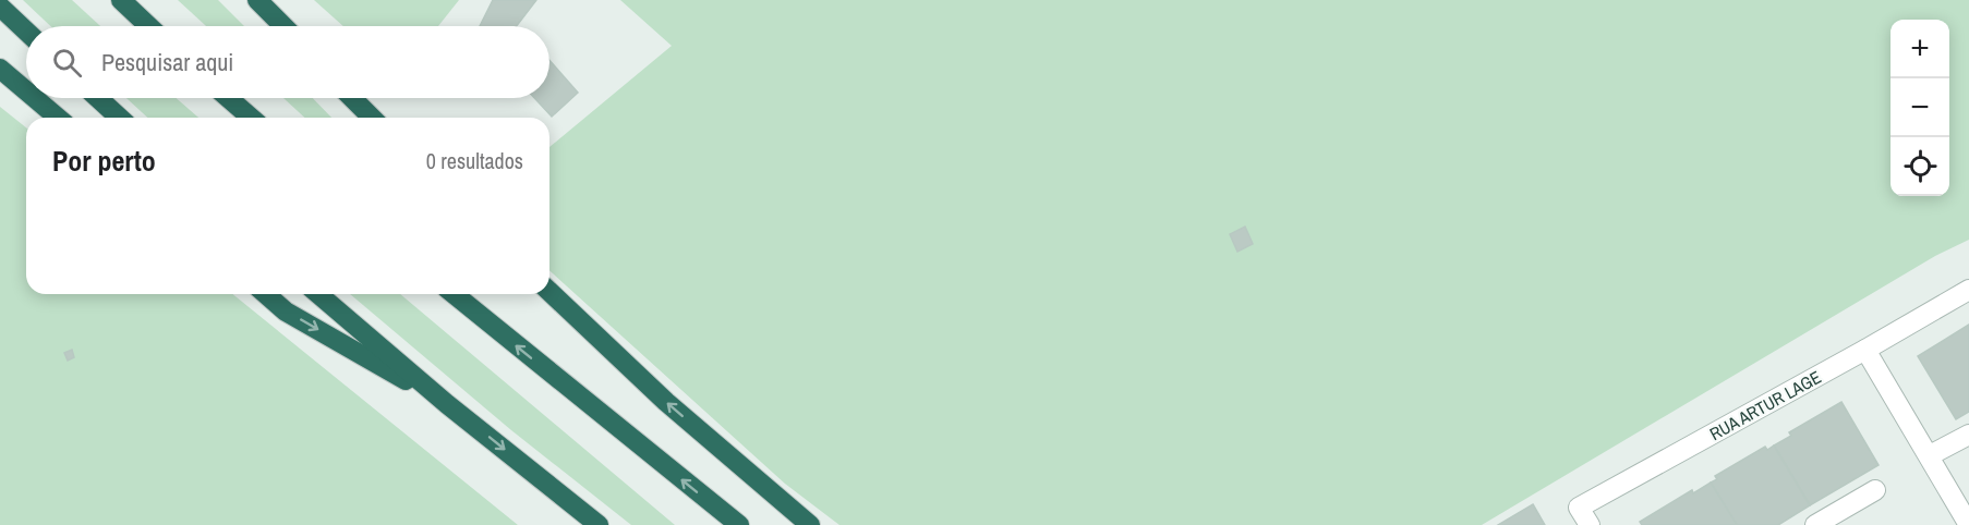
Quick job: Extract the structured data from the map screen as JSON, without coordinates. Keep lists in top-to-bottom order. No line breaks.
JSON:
{"streets":{"street":["RUA ARTUR LAGE"]},"page":{"map_buttons":["+","−"],"search":"Pesquisar aqui","heading":["Por perto","0 resultados"]}}
